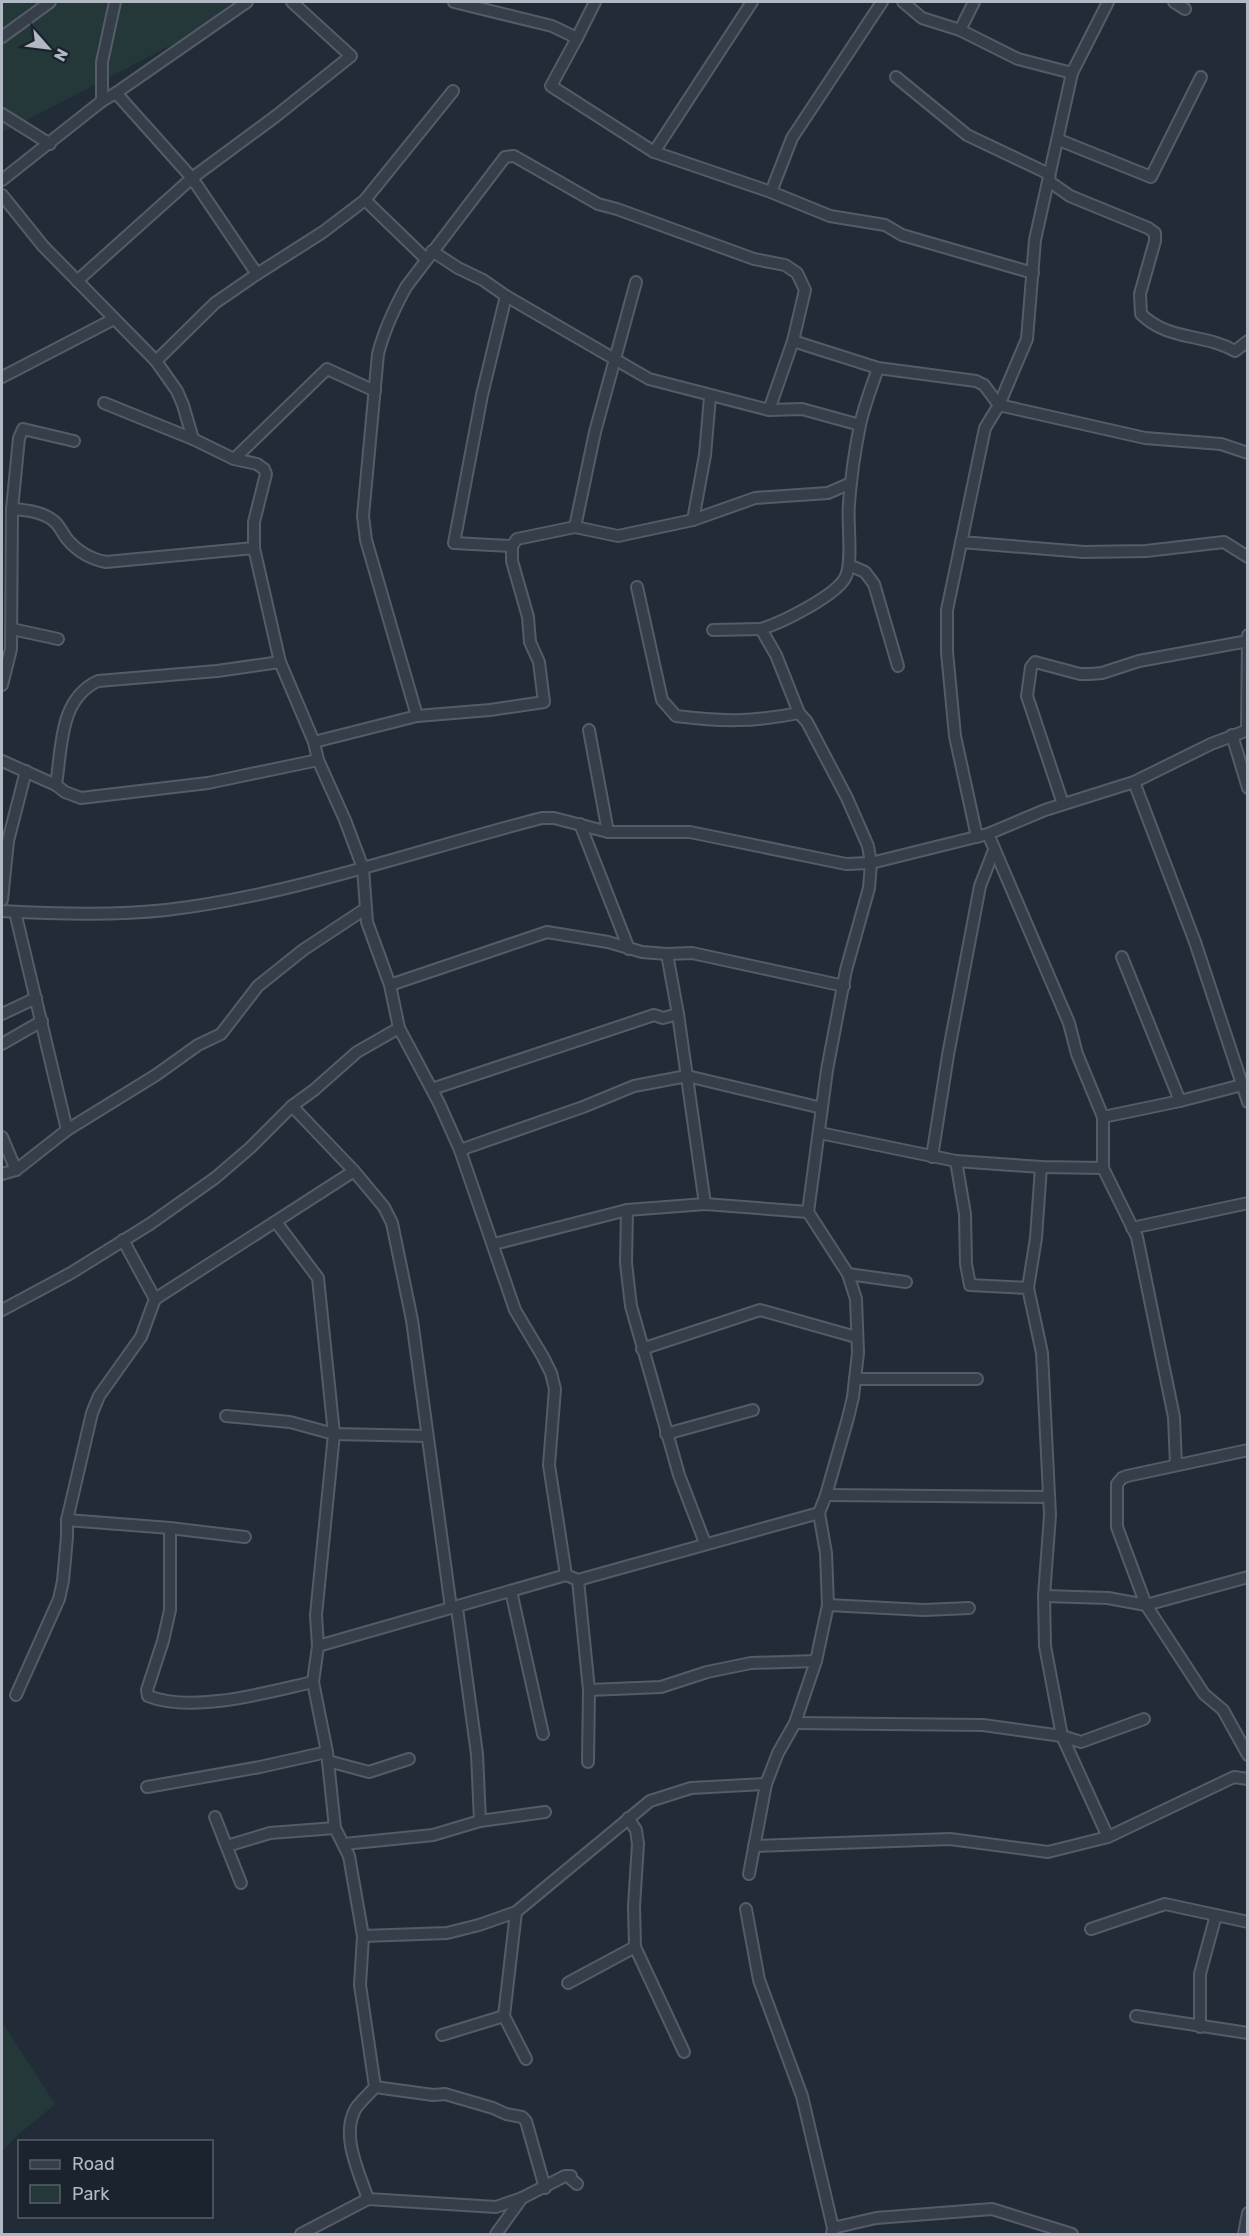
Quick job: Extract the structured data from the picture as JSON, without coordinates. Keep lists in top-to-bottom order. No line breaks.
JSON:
{"legend":["Road","Park"],"north":"bottom right"}
